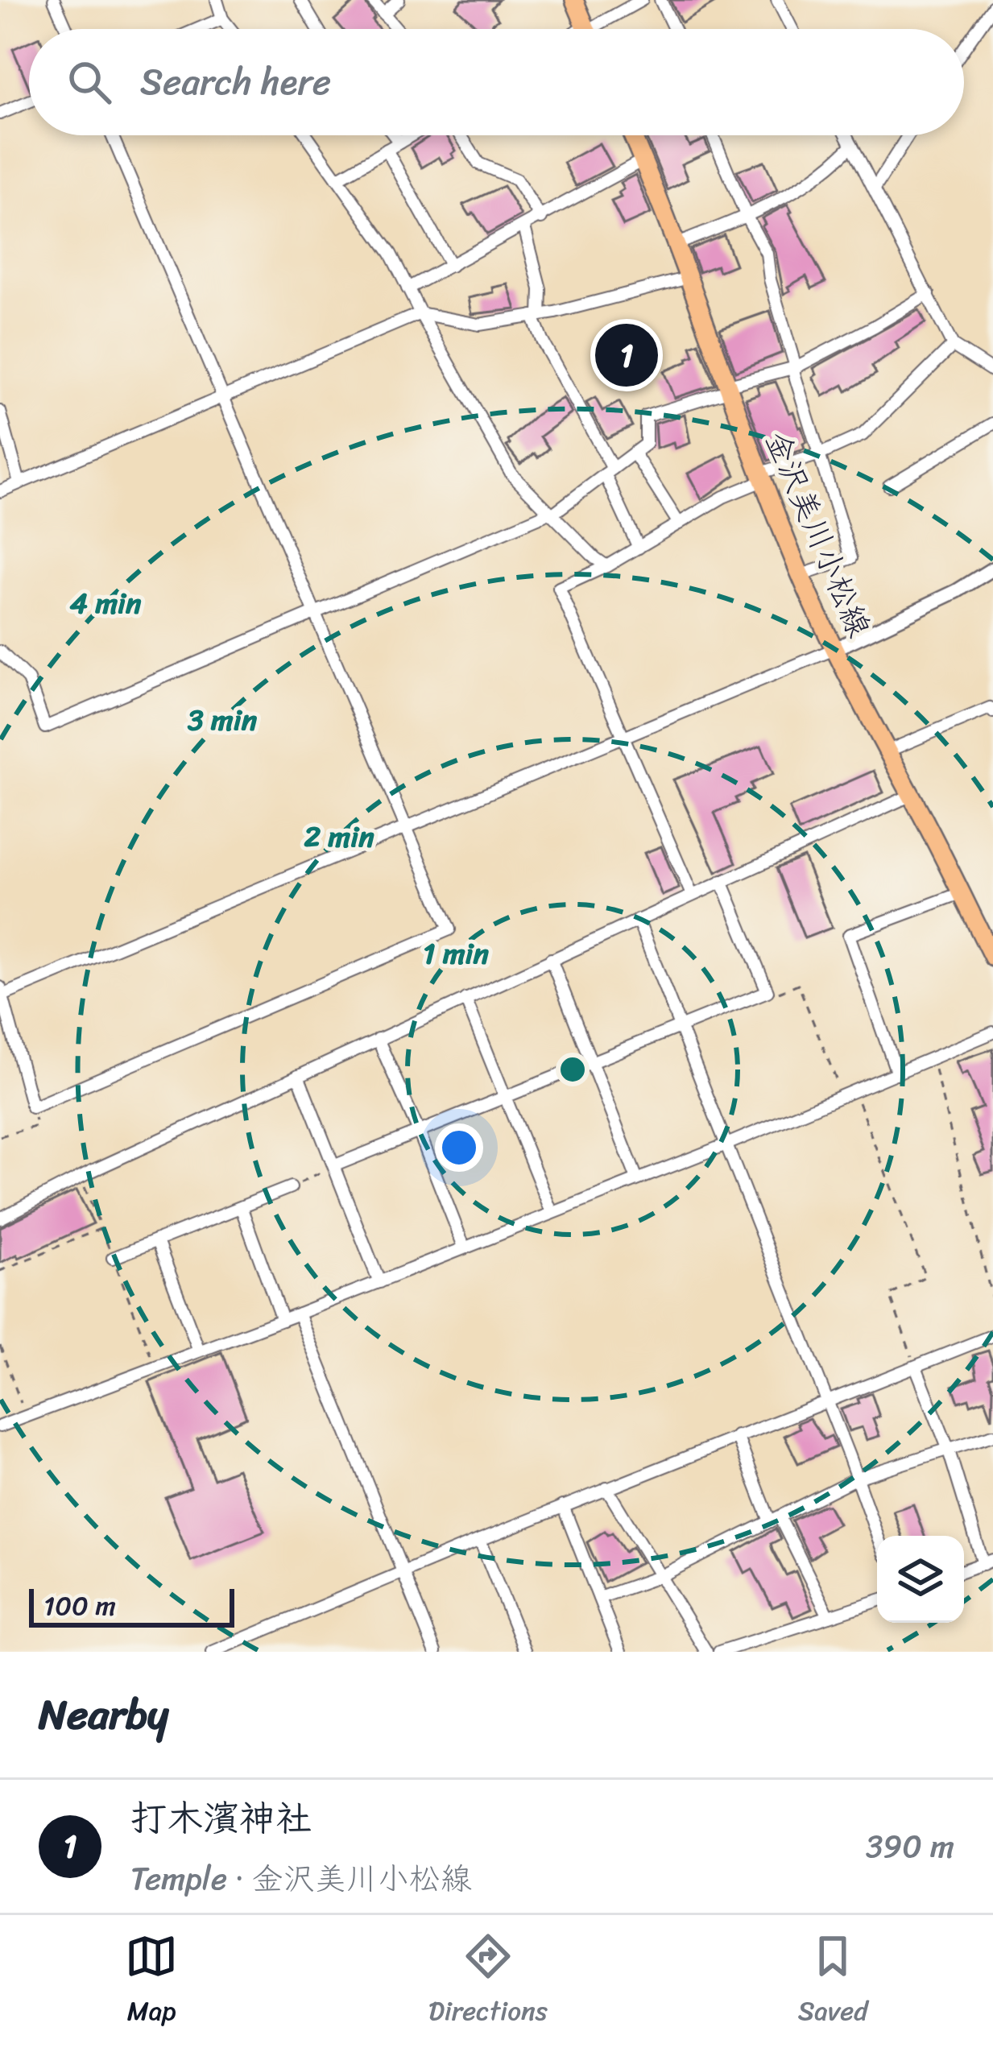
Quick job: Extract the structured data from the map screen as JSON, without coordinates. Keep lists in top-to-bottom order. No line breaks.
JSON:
{"streets":{"main road":["金沢美川小松線"]},"scale_bar":"100 m","page":{"search":"Search here","pins":"1","scale":"100 m","heading":"Nearby","list":[{"mark":"1","name":"打木濱神社","note":"Temple · 金沢美川小松線","value":"390 m"}],"nav":["Map","Directions","Saved"]},"rings":["4 min","3 min","2 min","1 min"]}
